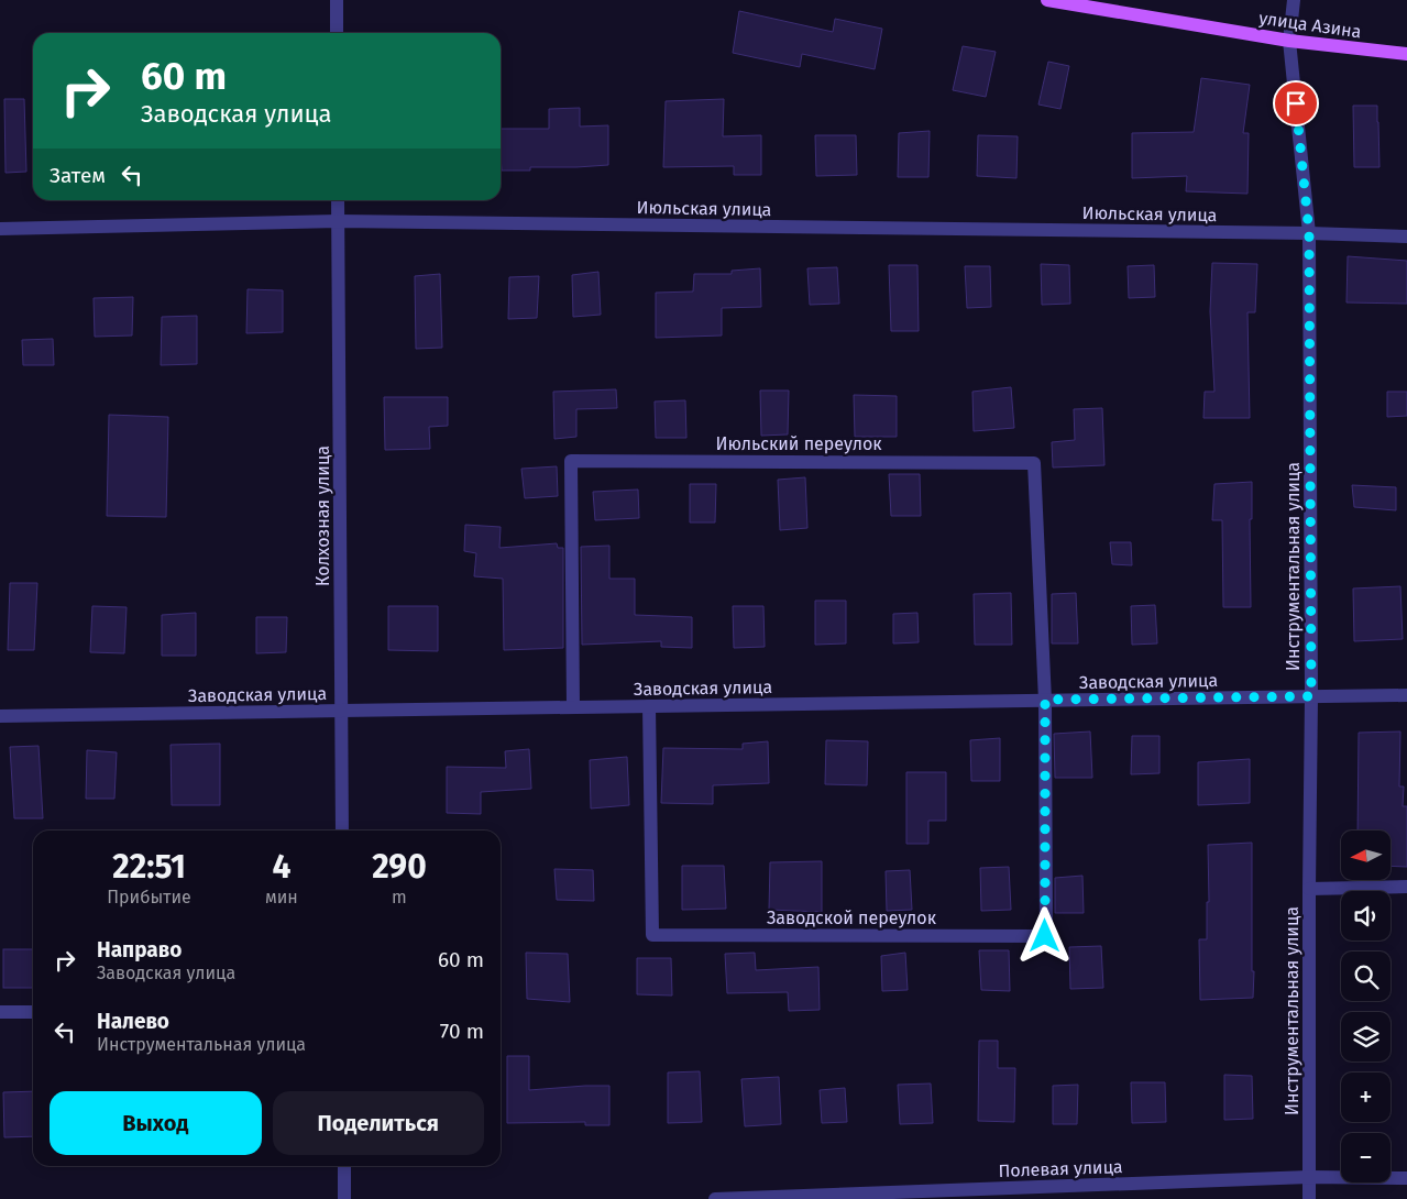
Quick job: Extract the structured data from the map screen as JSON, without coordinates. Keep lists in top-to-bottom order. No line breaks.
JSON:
{"streets":{"main road":["улица Азина"],"street":["Июльская улица","Июльский переулок","Колхозная улица","Инструментальная улица","Заводская улица","Заводской переулок","Полевая улица"]},"crossings":[["улица Азина","Инструментальная улица"],["Июльская улица","Колхозная улица"],["Июльская улица","Инструментальная улица"],["Июльский переулок","Заводская улица"],["Июльский переулок","Заводской переулок"],["Колхозная улица","Заводская улица"],["Инструментальная улица","Заводская улица"],["Инструментальная улица","Полевая улица"],["Заводская улица","Заводской переулок"]],"north":"left","page":{"turn":["60 m","Заводская улица"],"then":"Затем","map_buttons":["+","−"],"eta":["22:51","Прибытие","4","мин","290","m"],"list":[{"name":"Направо","note":"Заводская улица","value":"60 m"},{"name":"Налево","note":"Инструментальная улица","value":"70 m"}],"buttons":["Выход","Поделиться"]}}
